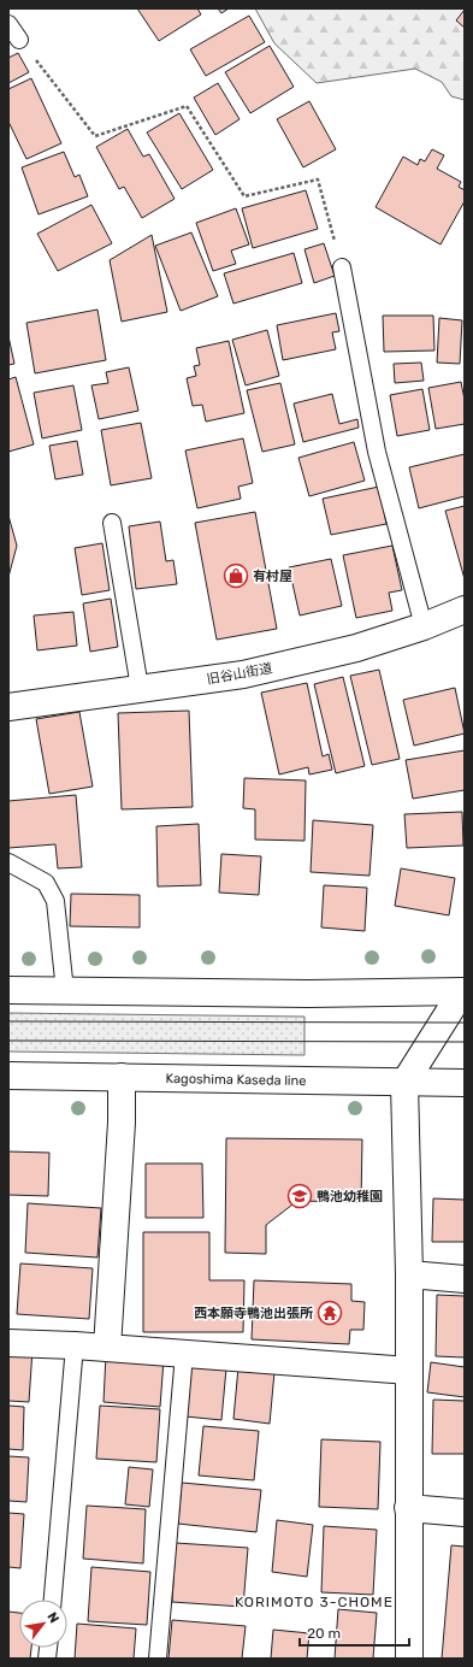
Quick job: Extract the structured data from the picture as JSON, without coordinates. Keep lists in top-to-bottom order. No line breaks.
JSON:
{"streets":{"street":["旧谷山街道","Kagoshima Kaseda line"]},"districts":["KORIMOTO 3-CHOME"],"places":{"shop":["有村屋"],"school or university":["鴨池幼稚園"],"temple":["西本願寺鴨池出張所"]},"scale_bar":"20 m","north":"top right"}
